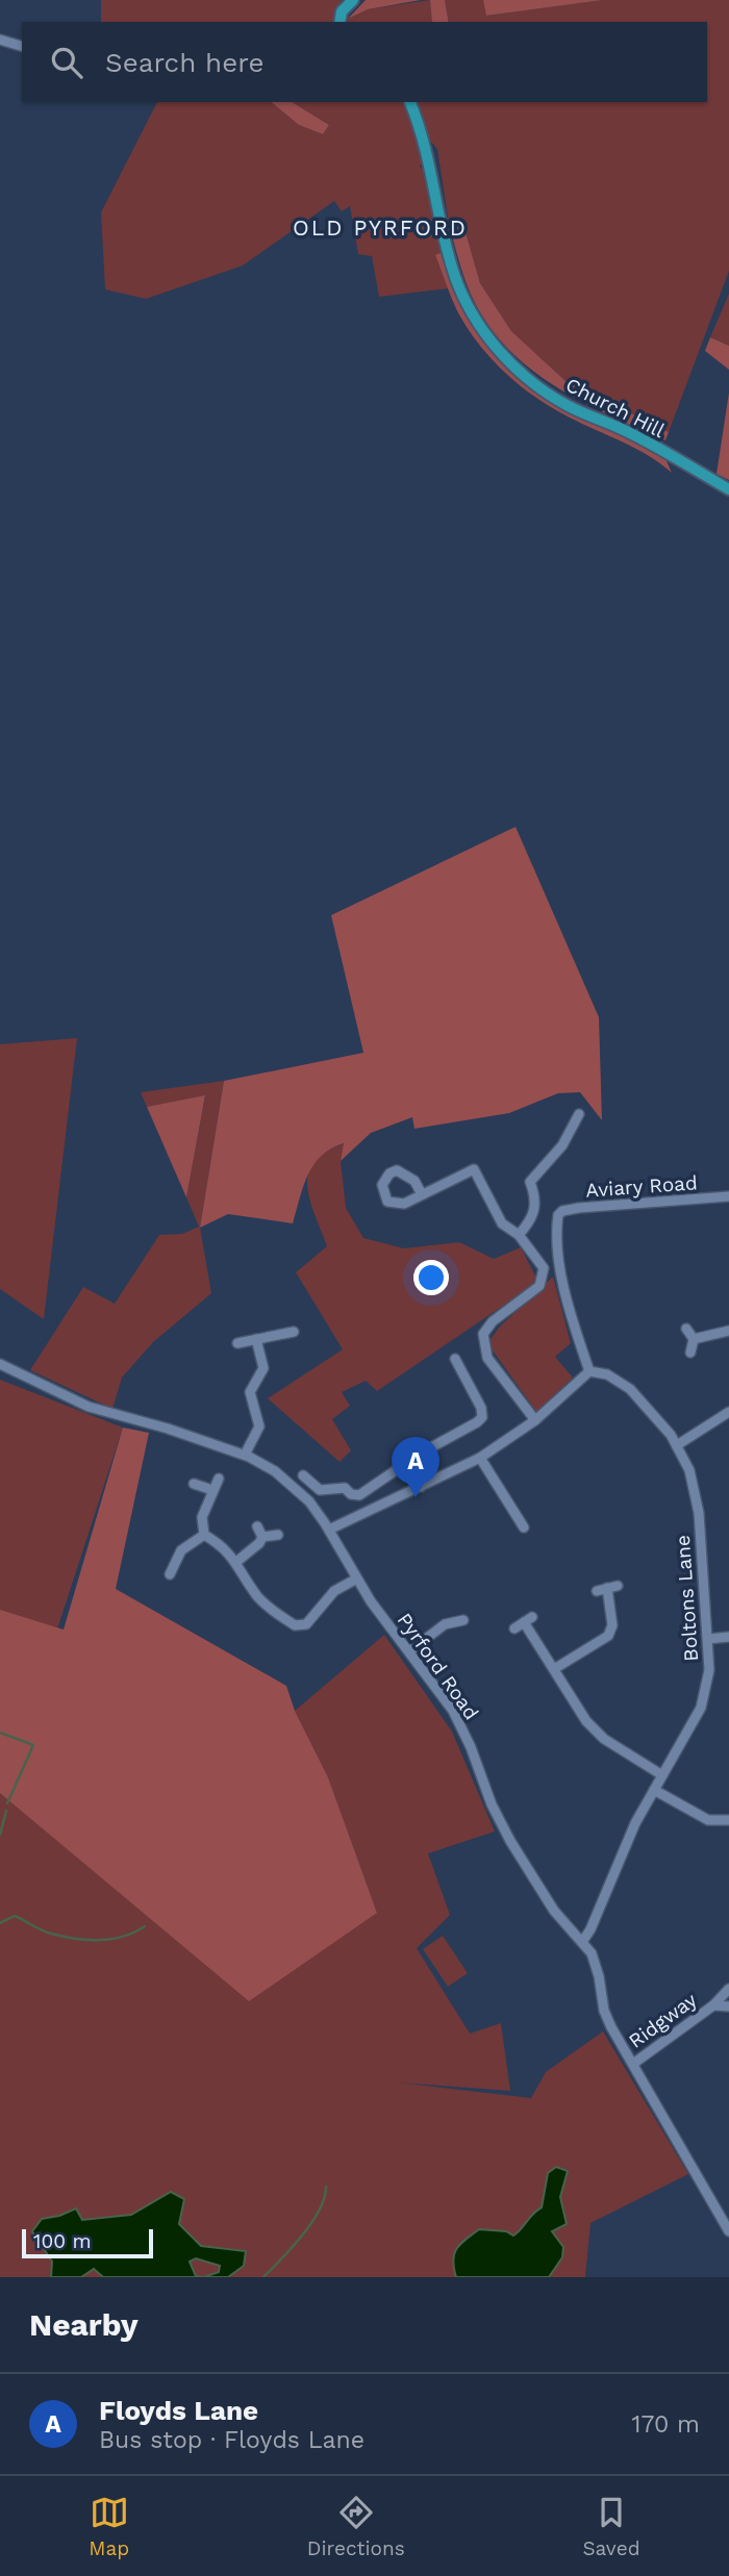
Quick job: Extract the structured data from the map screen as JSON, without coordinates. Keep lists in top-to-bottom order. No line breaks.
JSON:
{"streets":{"main road":["Church Hill"],"street":["Aviary Road","Boltons Lane","Pyrford Road","Ridgway"]},"crossings":[["Aviary Road","Boltons Lane"],["Boltons Lane","Pyrford Road"],["Pyrford Road","Ridgway"]],"districts":["OLD PYRFORD"],"scale_bar":"100 m","page":{"search":"Search here","pins":"A","scale":"100 m","heading":"Nearby","list":[{"mark":"A","name":"Floyds Lane","note":"Bus stop · Floyds Lane","value":"170 m"}],"nav":["Map","Directions","Saved"]}}
